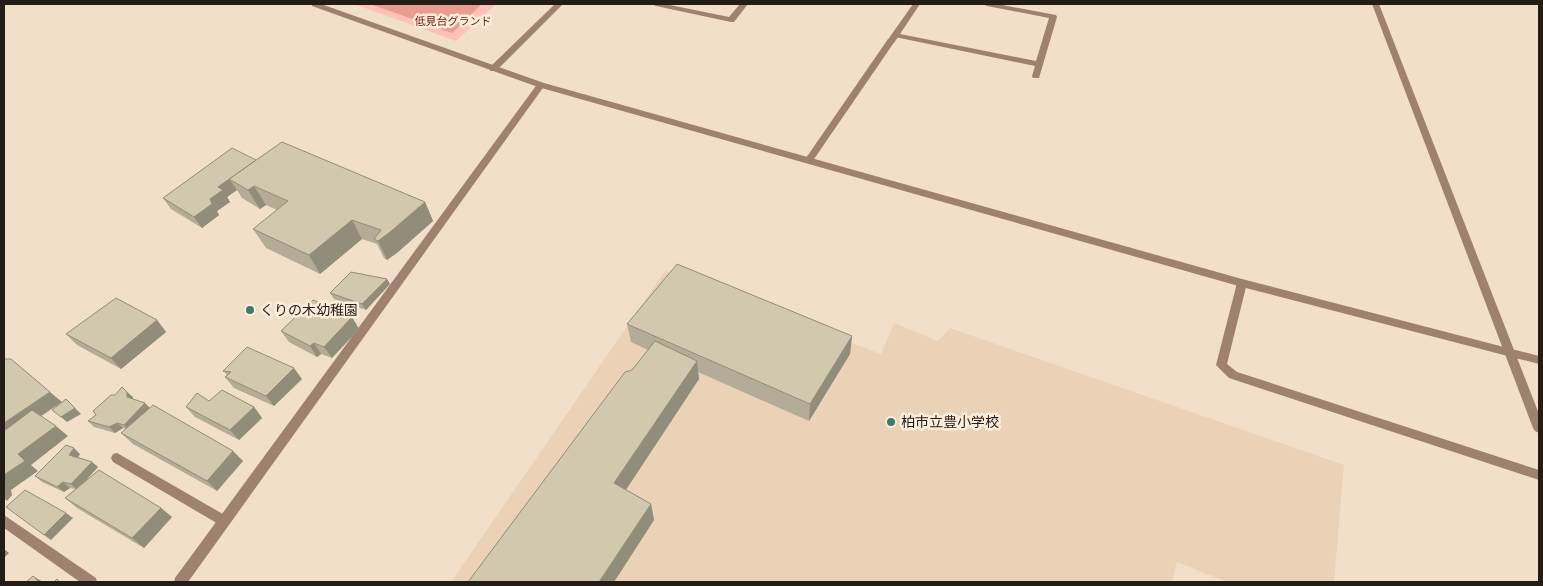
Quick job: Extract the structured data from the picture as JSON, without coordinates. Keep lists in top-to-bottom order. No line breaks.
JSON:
{"parks":["低見台グランド"],"places":["くりの木幼稚園","柏市立豊小学校"]}
